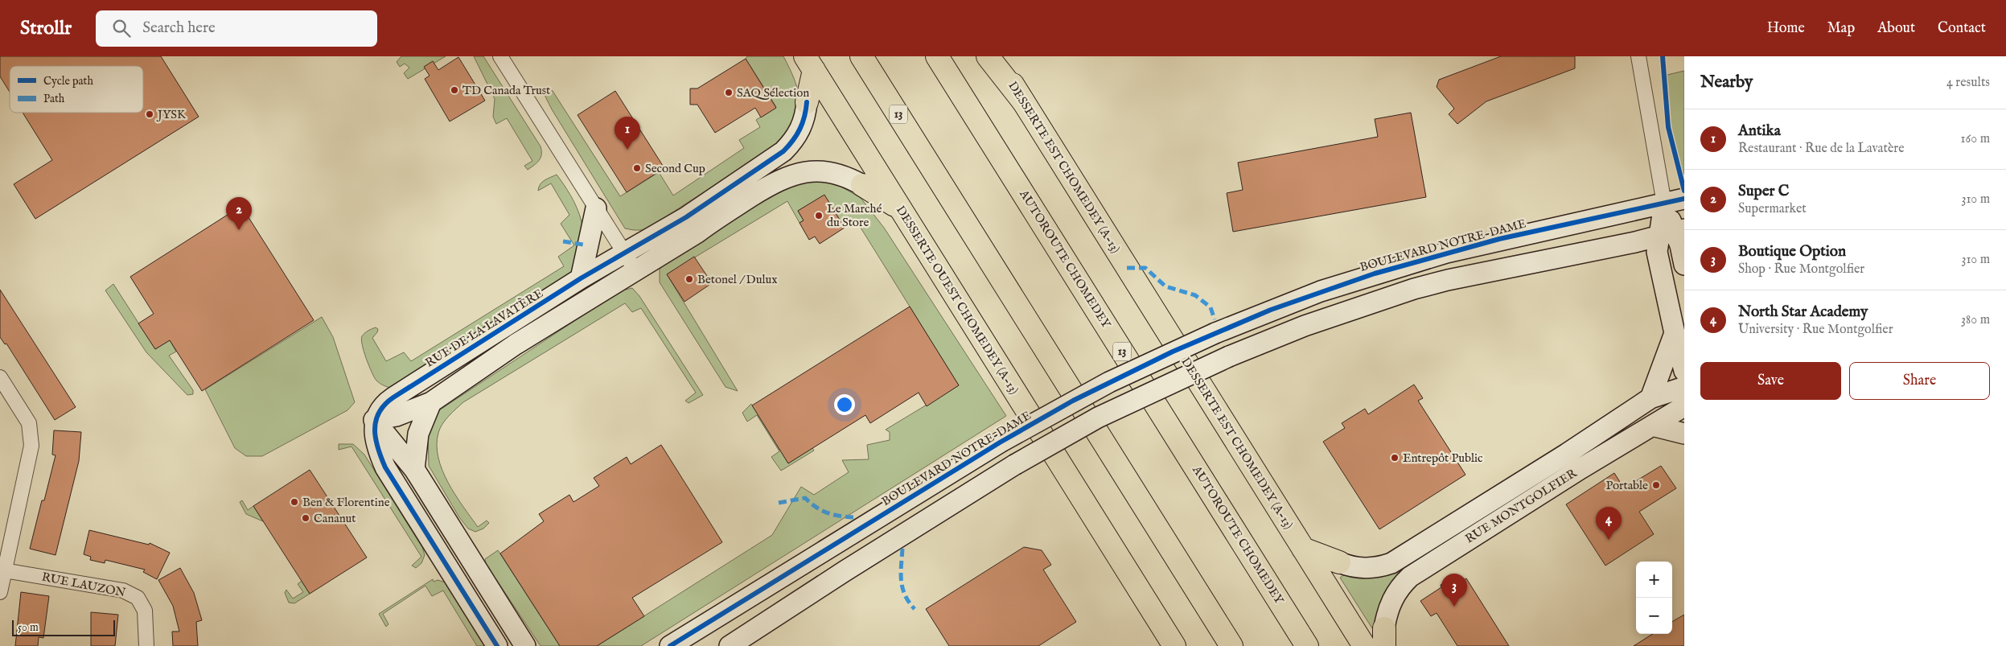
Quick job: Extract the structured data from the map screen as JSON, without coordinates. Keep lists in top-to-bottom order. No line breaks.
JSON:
{"streets":{"main road":["13","DESSERTE EST CHOMEDEY (A-13)","AUTOROUTE CHOMEDEY","DESSERTE OUEST CHOMEDEY (A-13)"],"street":["BOULEVARD NOTRE-DAME","RUE DE LA LAVATÈRE","RUE MONTGOLFIER","RUE LAUZON"]},"places":["TD Canada Trust","SAQ Sélection","JYSK","Second Cup","Le Marché du Store","Betonel / Dulux","Entrepôt Public","Portable","Ben & Florentine","Cananut"],"legend":["Cycle path","Path"],"scale_bar":"50 m","page":{"header":"Strollr","search":"Search here","nav":["Home","Map","About","Contact"],"heading":["Nearby","4 results"],"list":[{"mark":"1","name":"Antika","note":"Restaurant · Rue de la Lavatère","value":"160 m"},{"mark":"2","name":"Super C","note":"Supermarket","value":"310 m"},{"mark":"3","name":"Boutique Option","note":"Shop · Rue Montgolfier","value":"310 m"},{"mark":"4","name":"North Star Academy","note":"University · Rue Montgolfier","value":"380 m"}],"pins":["1","2","4","3"],"buttons":["Save","Share"],"map_buttons":["+","−"],"scale":"50 m"}}
